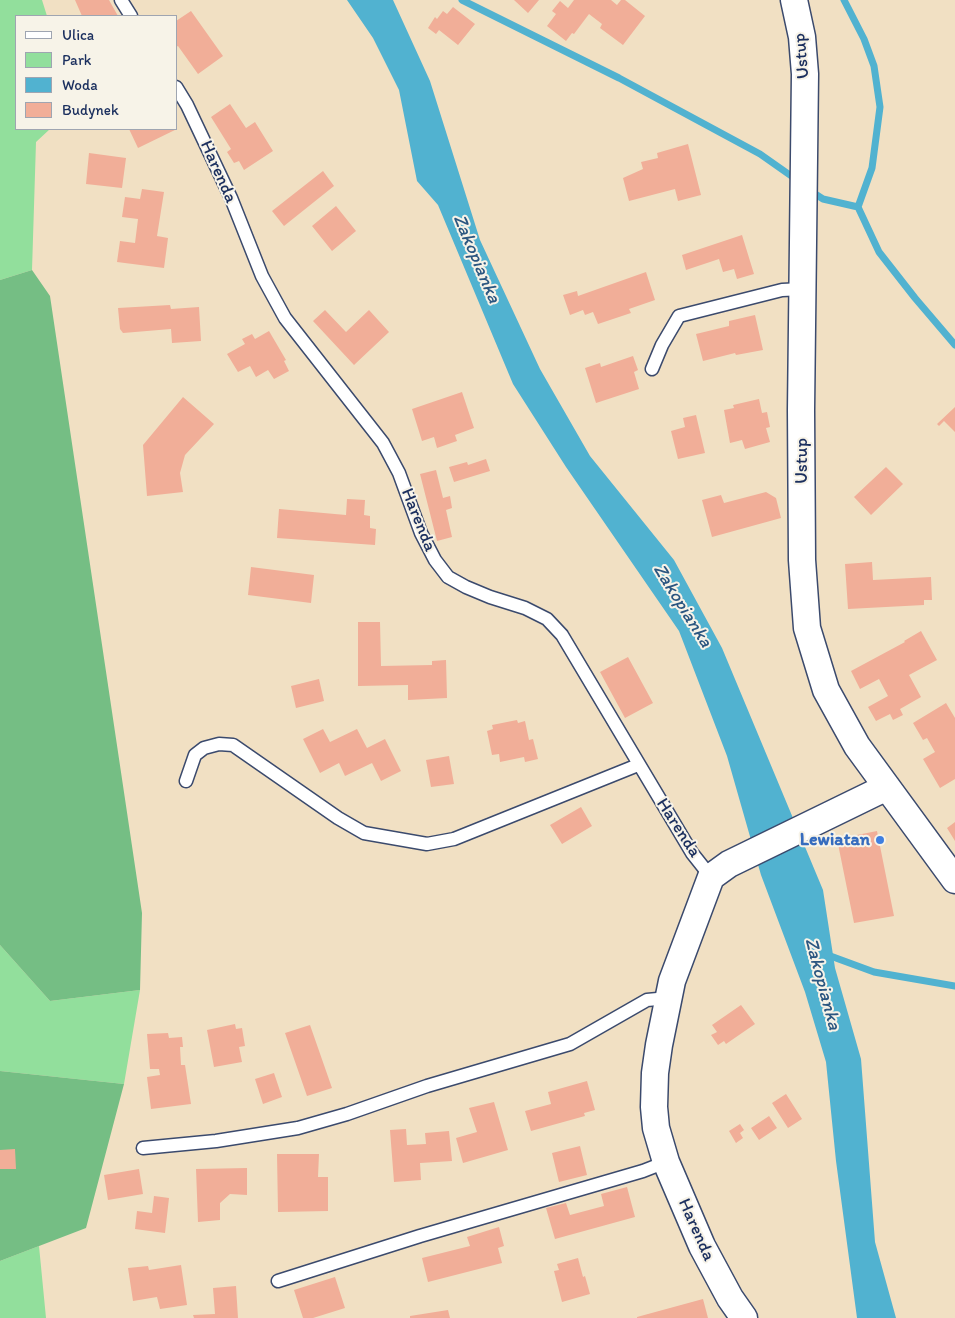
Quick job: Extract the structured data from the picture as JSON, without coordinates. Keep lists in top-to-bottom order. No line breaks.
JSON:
{"streets":{"street":["Ustup","Harenda"]},"water":["Zakopianka"],"places":["Lewiatan"],"legend":["Ulica","Park","Woda","Budynek"]}
